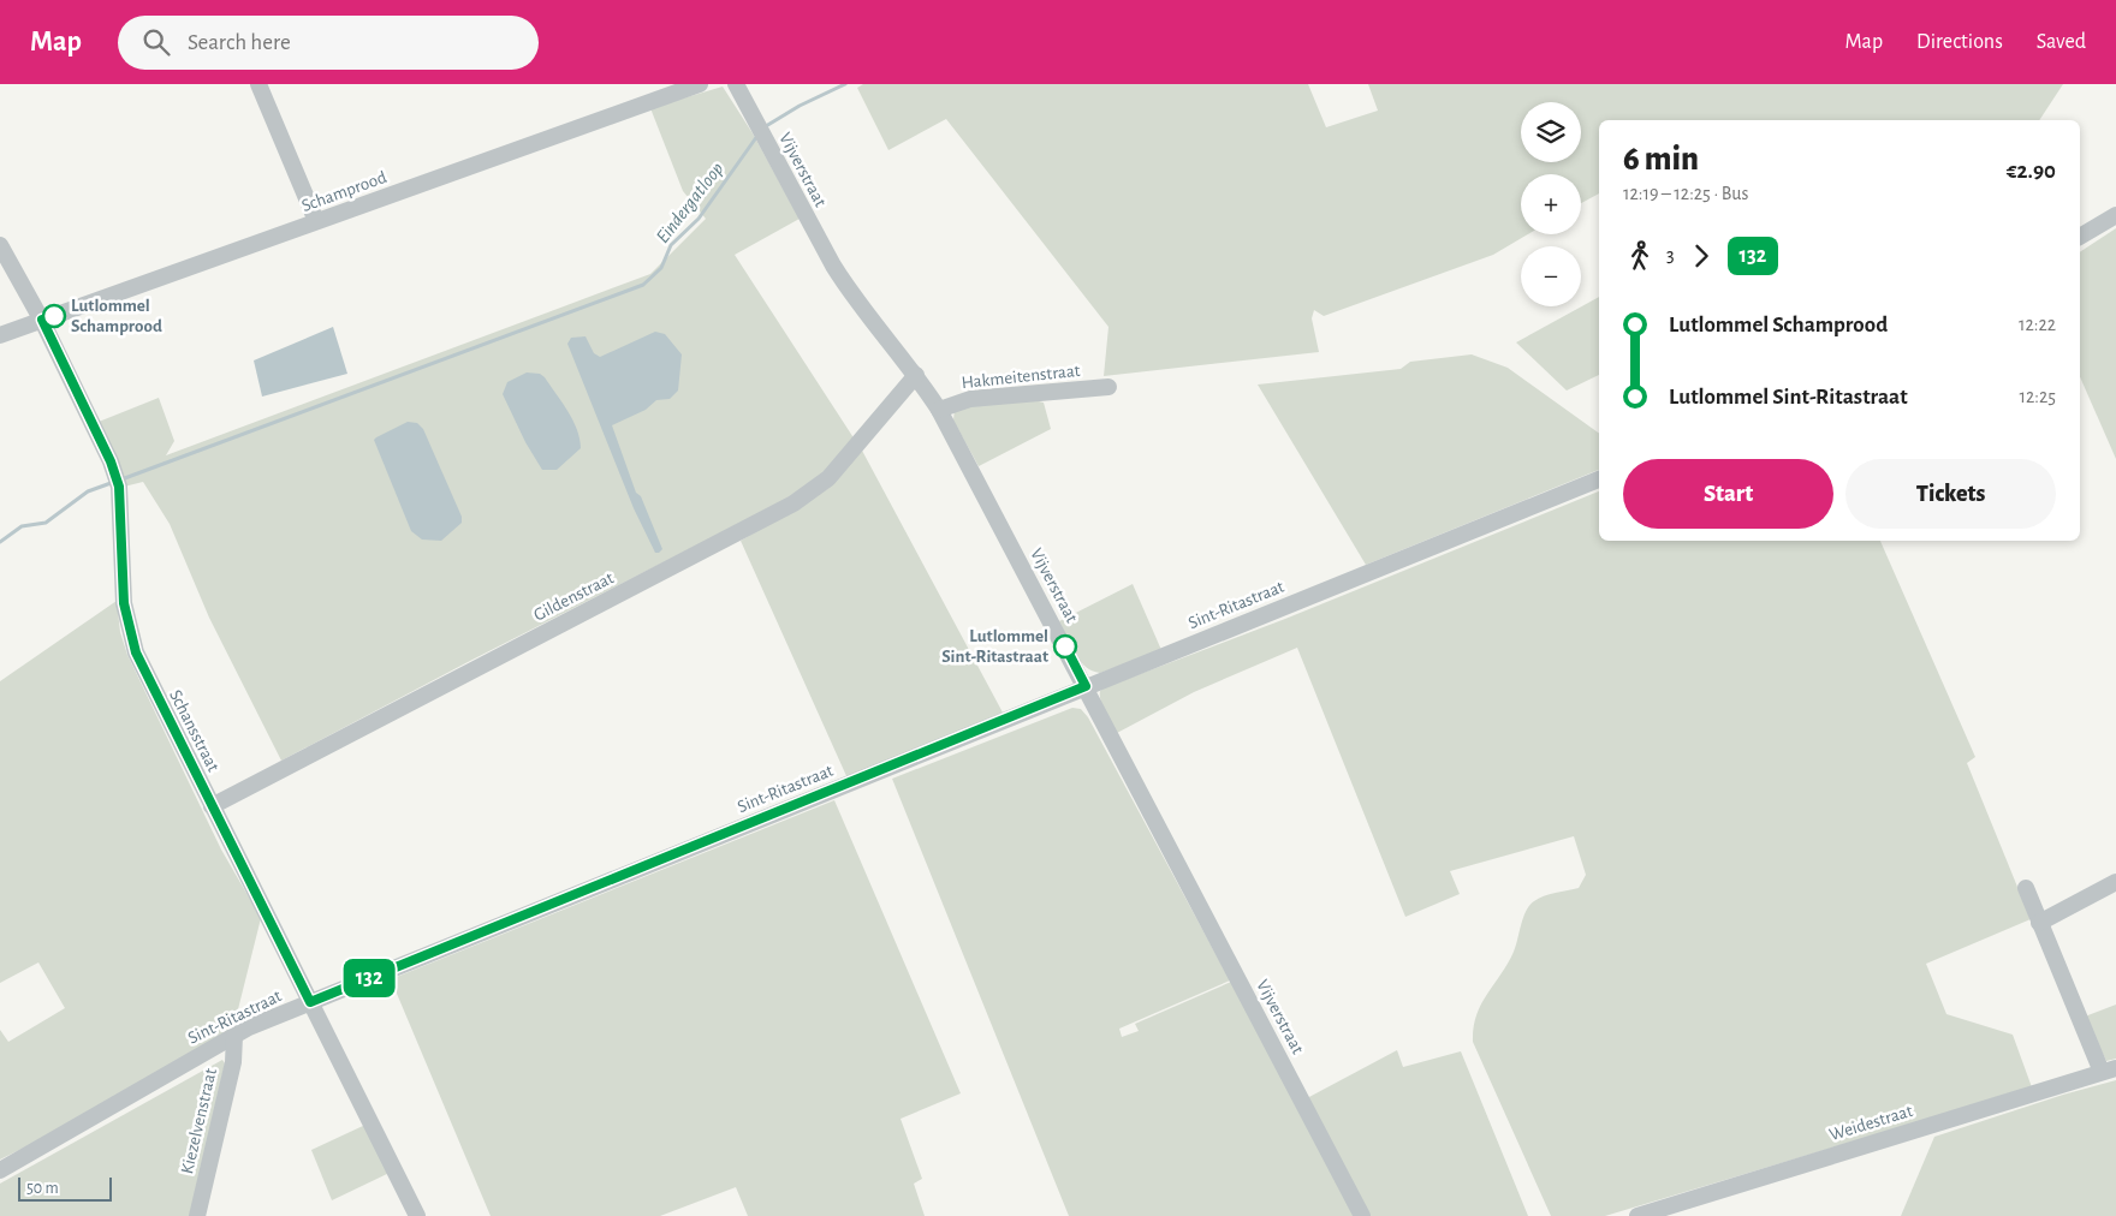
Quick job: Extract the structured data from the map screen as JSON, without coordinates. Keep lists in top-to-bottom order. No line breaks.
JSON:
{"streets":{"street":["Vijverstraat","Schamprood","Hakmeitenstraat","Gildenstraat","Sint-Ritastraat","Schansstraat","Kiezelvenstraat","Weidestraat"]},"crossings":[["Vijverstraat","Hakmeitenstraat"],["Vijverstraat","Gildenstraat"],["Vijverstraat","Sint-Ritastraat"],["Schamprood","Schansstraat"],["Gildenstraat","Schansstraat"],["Sint-Ritastraat","Schansstraat"],["Sint-Ritastraat","Kiezelvenstraat"]],"water":["Eindergatloop"],"places":["Lutlommel Schamprood","Lutlommel Sint-Ritastraat"],"lines":["bus line 132"],"scale_bar":"50 m","page":{"header":"Map","search":"Search here","nav":["Map","Directions","Saved"],"on_map":"132","map_buttons":["+","−"],"heading":["6 min","12:19 – 12:25 · Bus","€2.90"],"legs":["3","132"],"list":[{"name":"Lutlommel Schamprood","value":"12:22"},{"name":"Lutlommel Sint-Ritastraat","value":"12:25"}],"buttons":["Start","Tickets"],"scale":"50 m"}}
